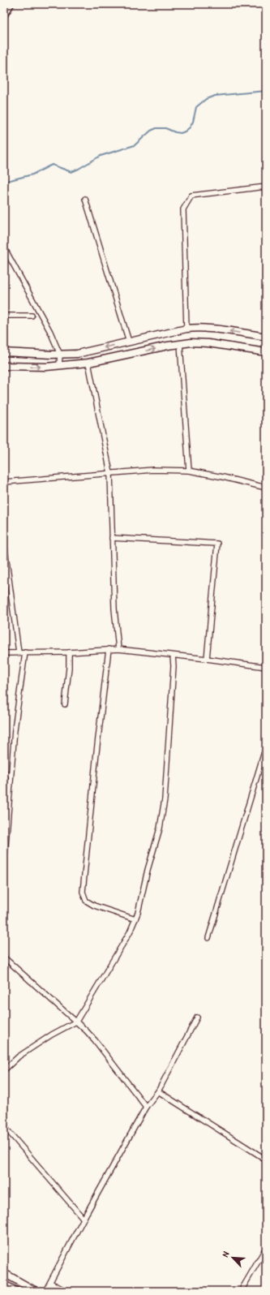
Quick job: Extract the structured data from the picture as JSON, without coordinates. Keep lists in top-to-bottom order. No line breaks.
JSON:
{"north":"top left"}
